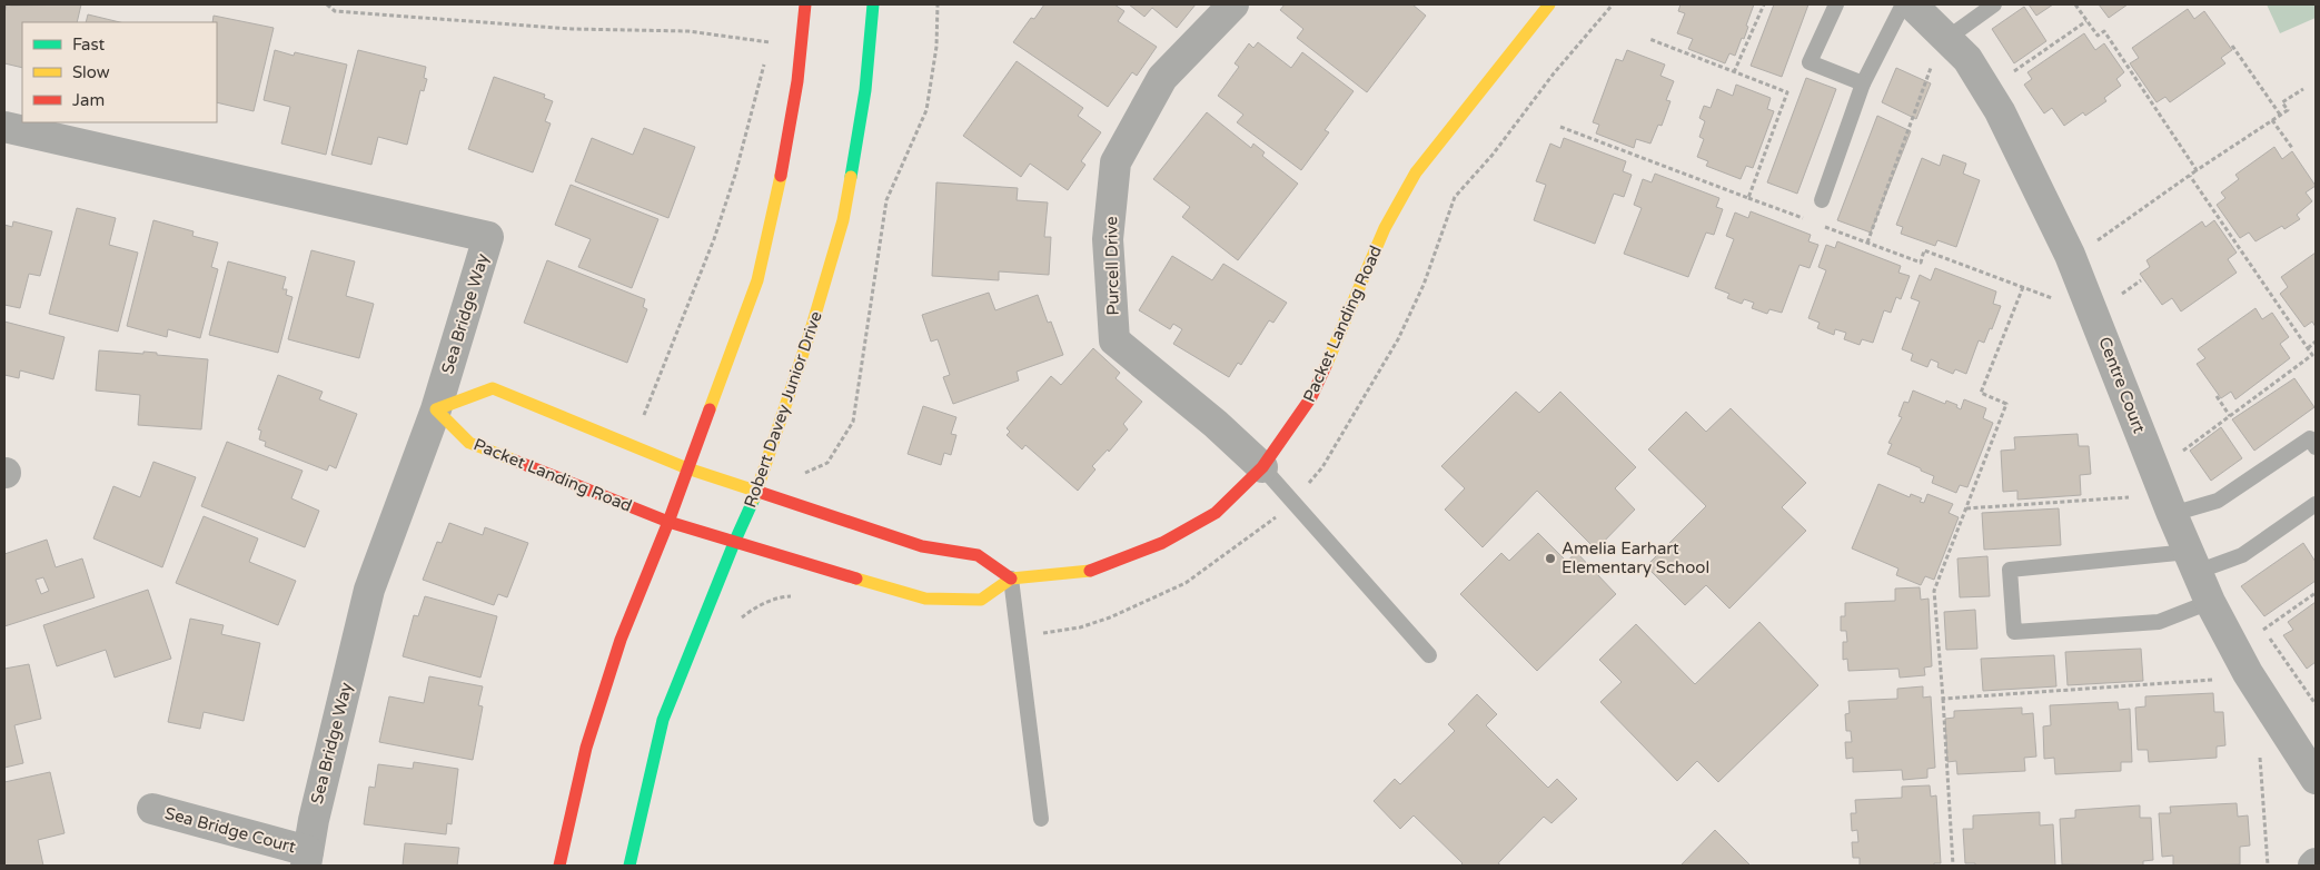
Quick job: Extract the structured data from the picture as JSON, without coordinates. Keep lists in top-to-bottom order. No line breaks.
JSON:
{"streets":{"street":["Purcell Drive","Sea Bridge Way","Packet Landing Road","Centre Court","Robert Davey Junior Drive","Sea Bridge Court"]},"crossings":[["Purcell Drive","Packet Landing Road"],["Sea Bridge Way","Packet Landing Road"],["Sea Bridge Way","Sea Bridge Court"],["Packet Landing Road","Robert Davey Junior Drive"]],"places":["Amelia Earhart Elementary School"],"legend":["Fast","Slow","Jam"]}
